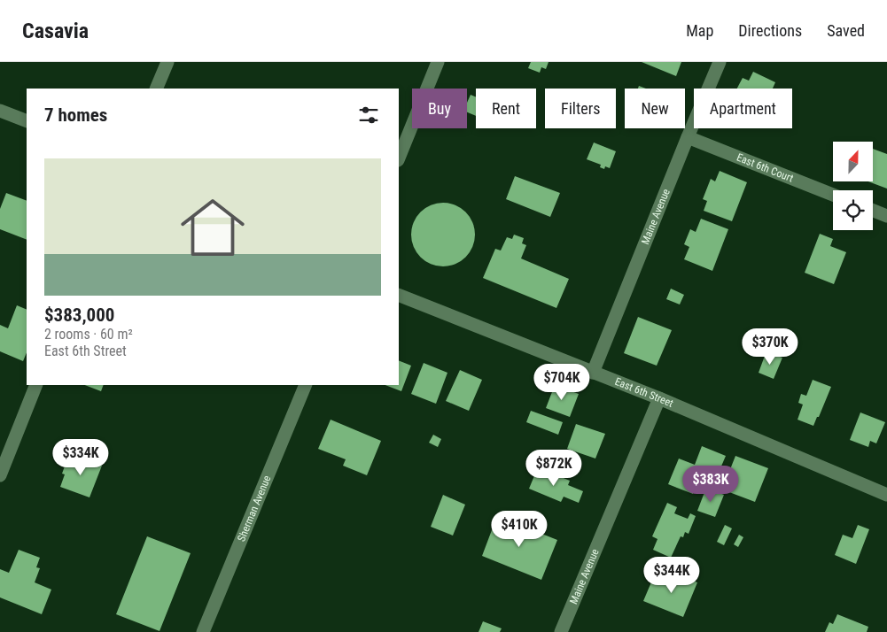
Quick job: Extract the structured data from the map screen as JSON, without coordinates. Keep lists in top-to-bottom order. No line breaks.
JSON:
{"streets":{"street":["East 6th Court","Maine Avenue","East 6th Street","Sherman Avenue"]},"crossings":[["East 6th Court","Maine Avenue"],["Maine Avenue","East 6th Street"]],"north":"top","page":{"header":"Casavia","nav":["Map","Directions","Saved"],"chip":["Buy","Rent","Filters","New","Apartment"],"heading":"7 homes","list":[{"name":"$383,000","note":"2 rooms · 60 m² · East 6th Street"}],"price":["$370K","$704K","$334K","$872K","$383K","$410K","$344K"]}}
